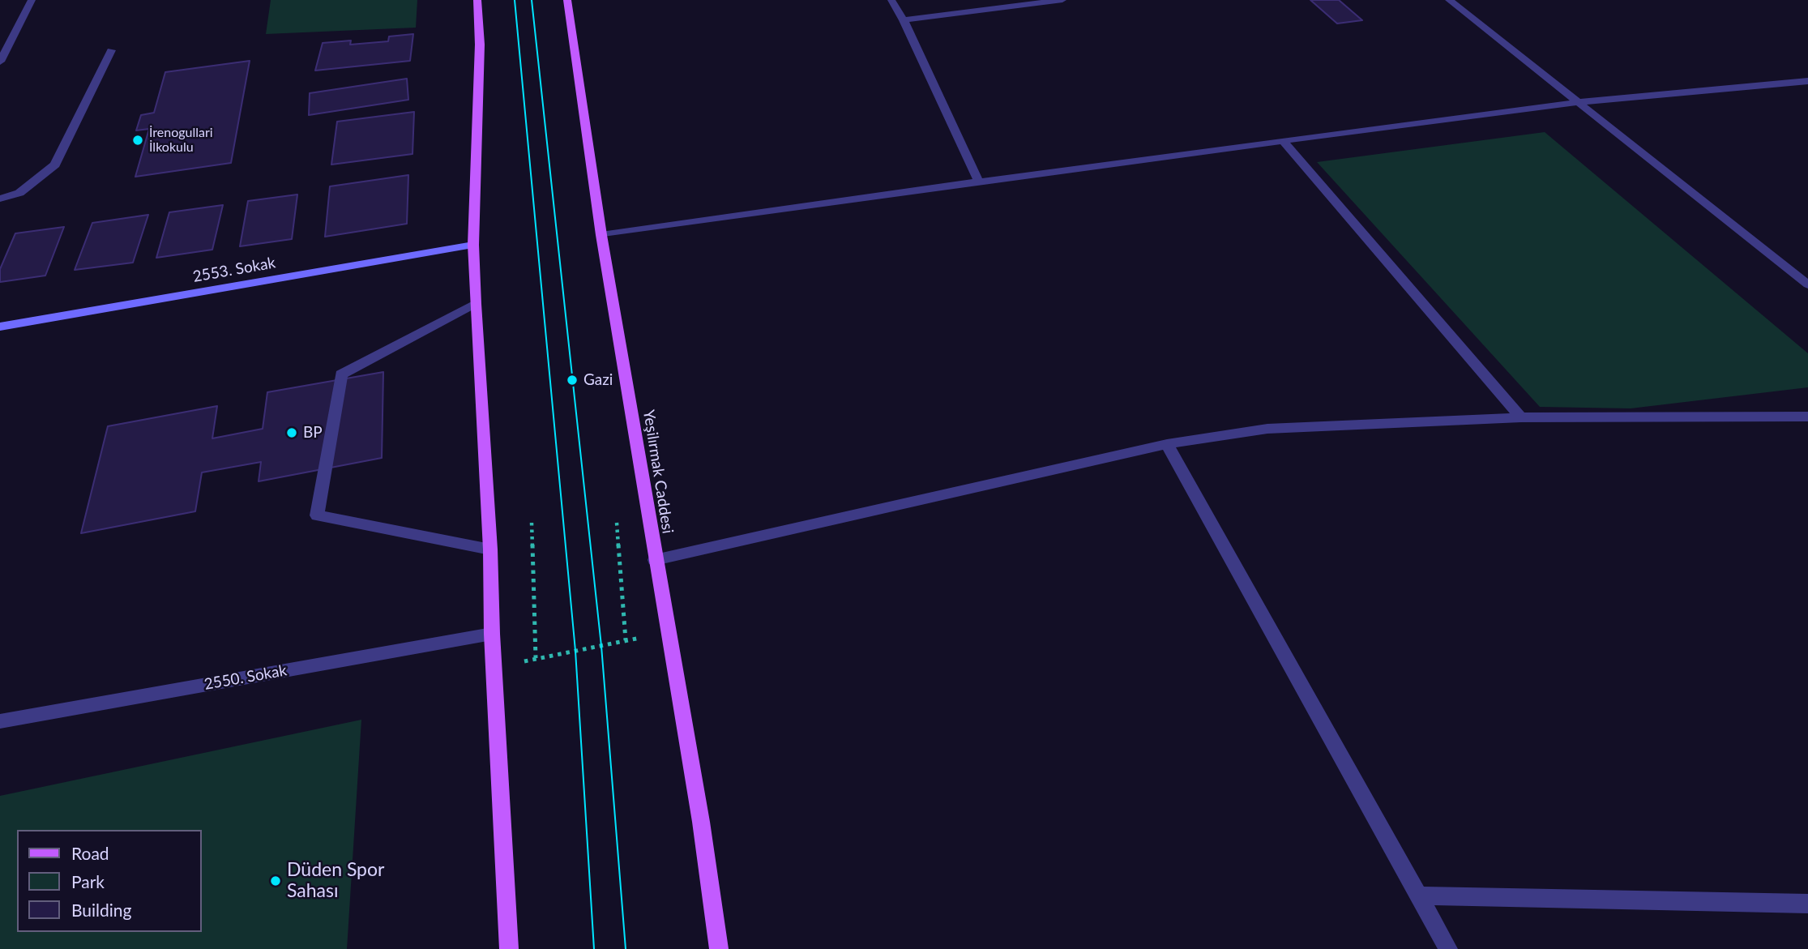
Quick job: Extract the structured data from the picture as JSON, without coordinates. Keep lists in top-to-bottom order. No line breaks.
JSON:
{"streets":{"main road":["Yeşilırmak Caddesi"],"street":["2553. Sokak","2550. Sokak"]},"places":["İrenogullari İlkokulu","Gazi","BP","Düden Spor Sahası"],"legend":["Road","Park","Building"]}
